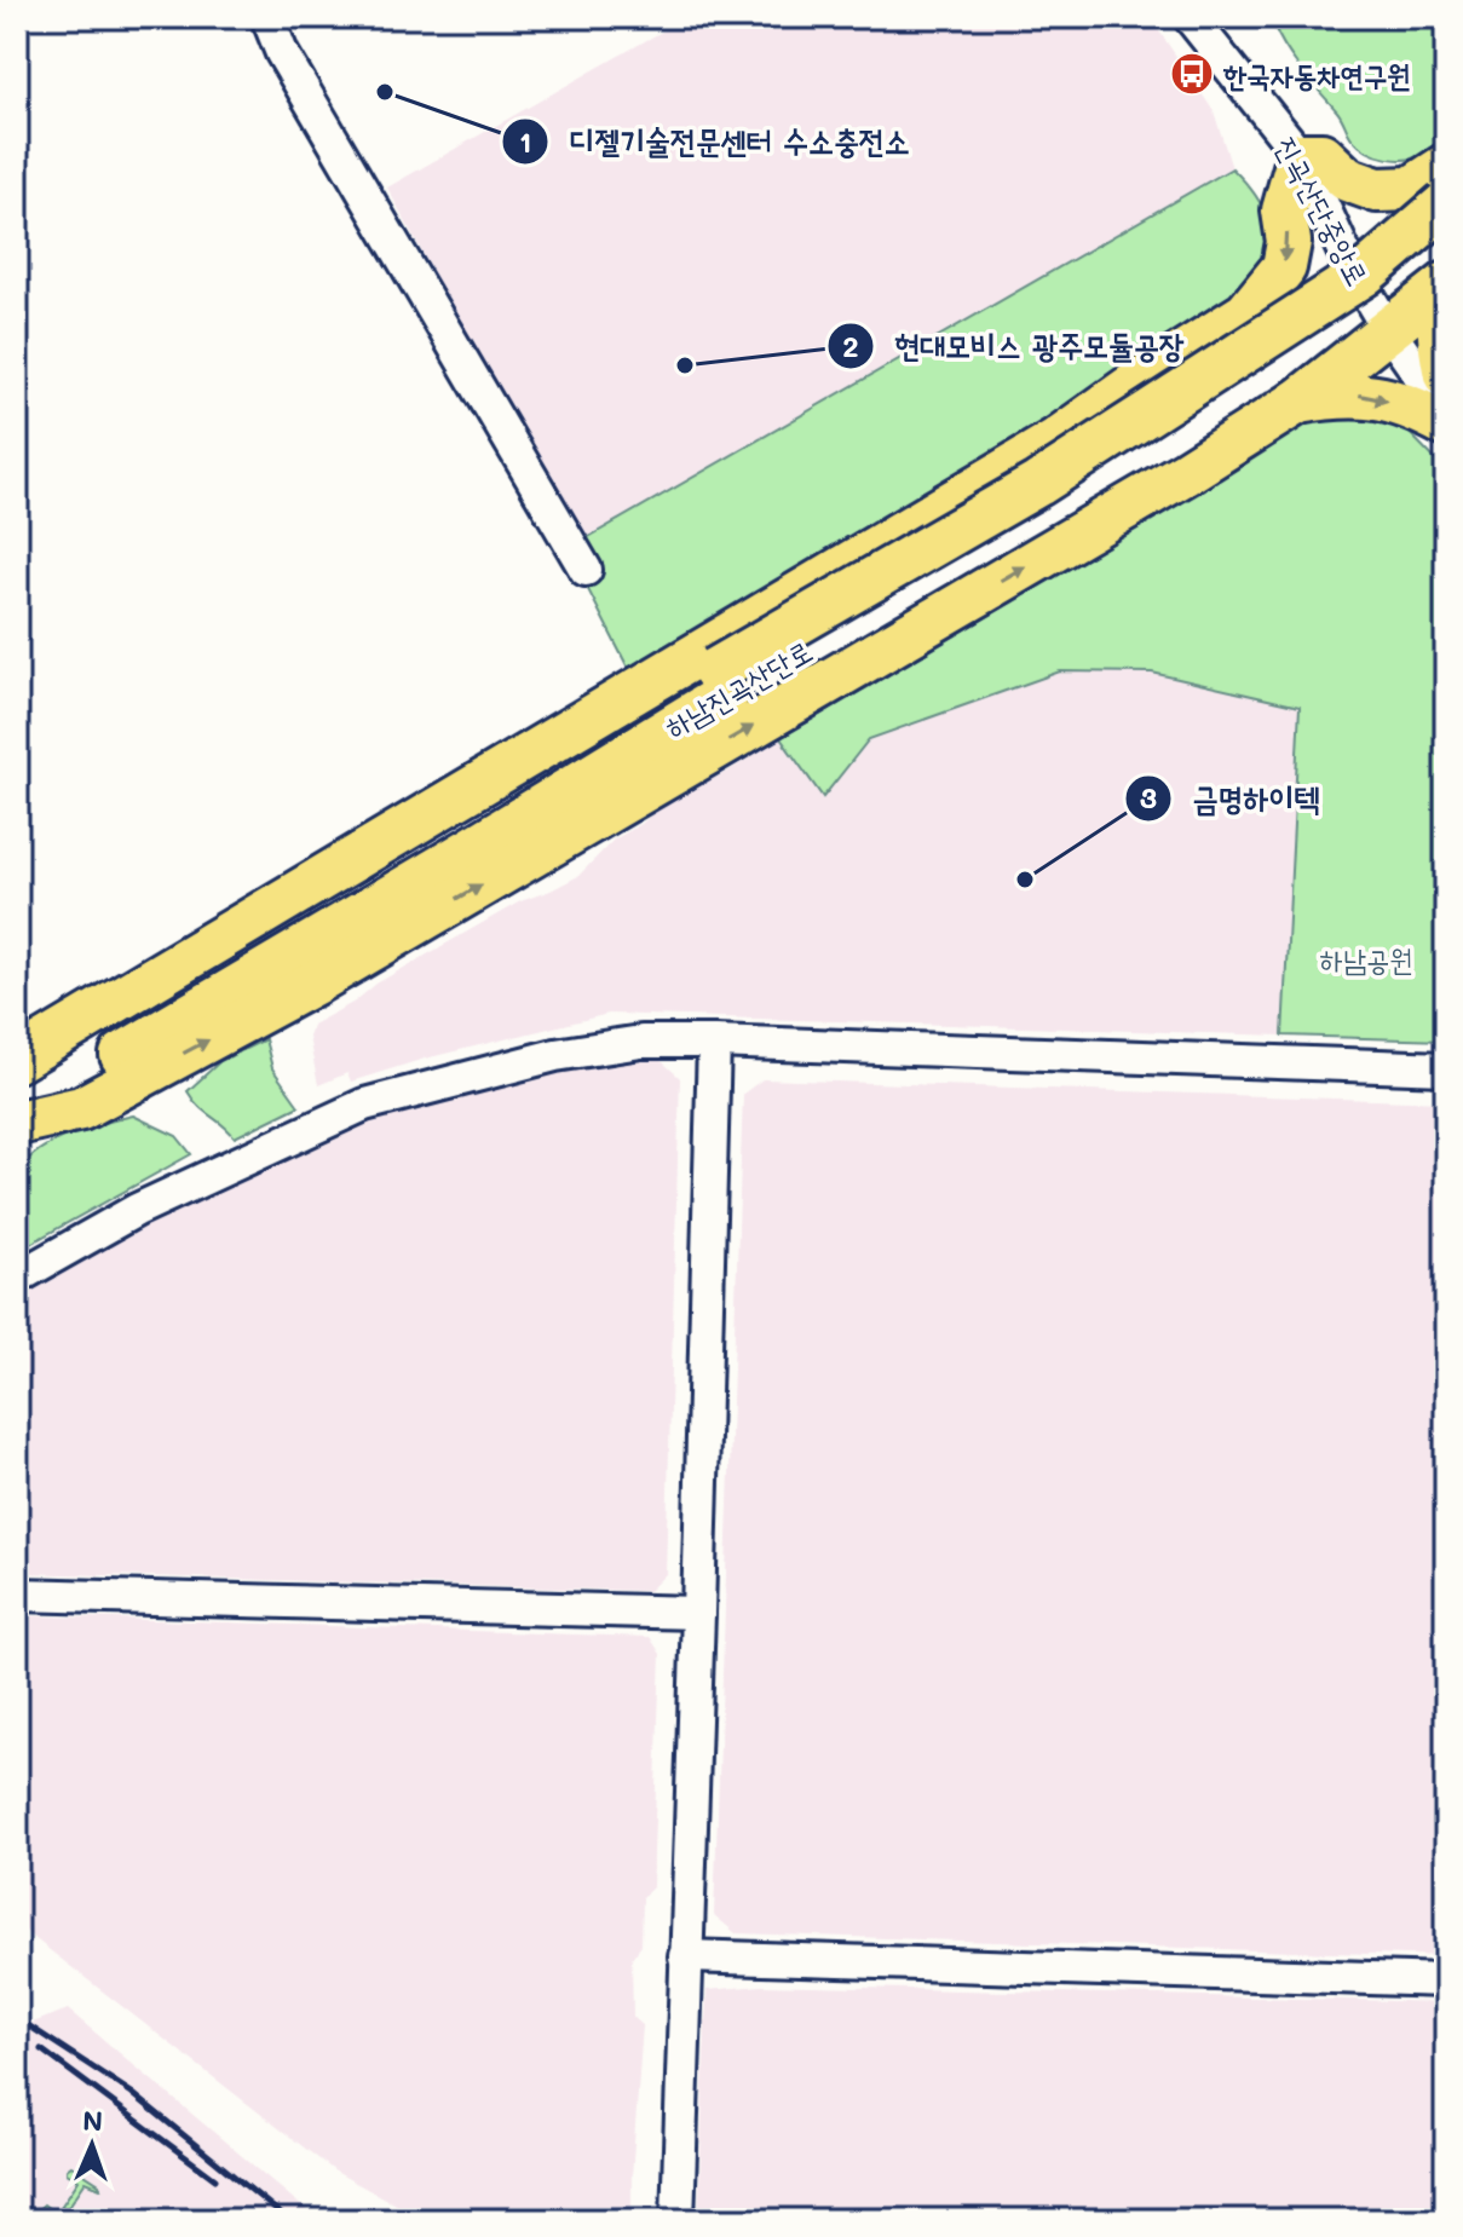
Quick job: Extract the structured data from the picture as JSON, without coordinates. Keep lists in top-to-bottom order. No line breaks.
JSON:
{"streets":{"highway":["하남진곡산단로"],"street":["진곡산단중앙로"]},"parks":["하남공원"],"places":{"bus stop":["한국자동차연구원"],"other":["디젤기술전문센터 수소충전소","현대모비스 광주모듈공장","금명하이텍"]},"north":"top"}
